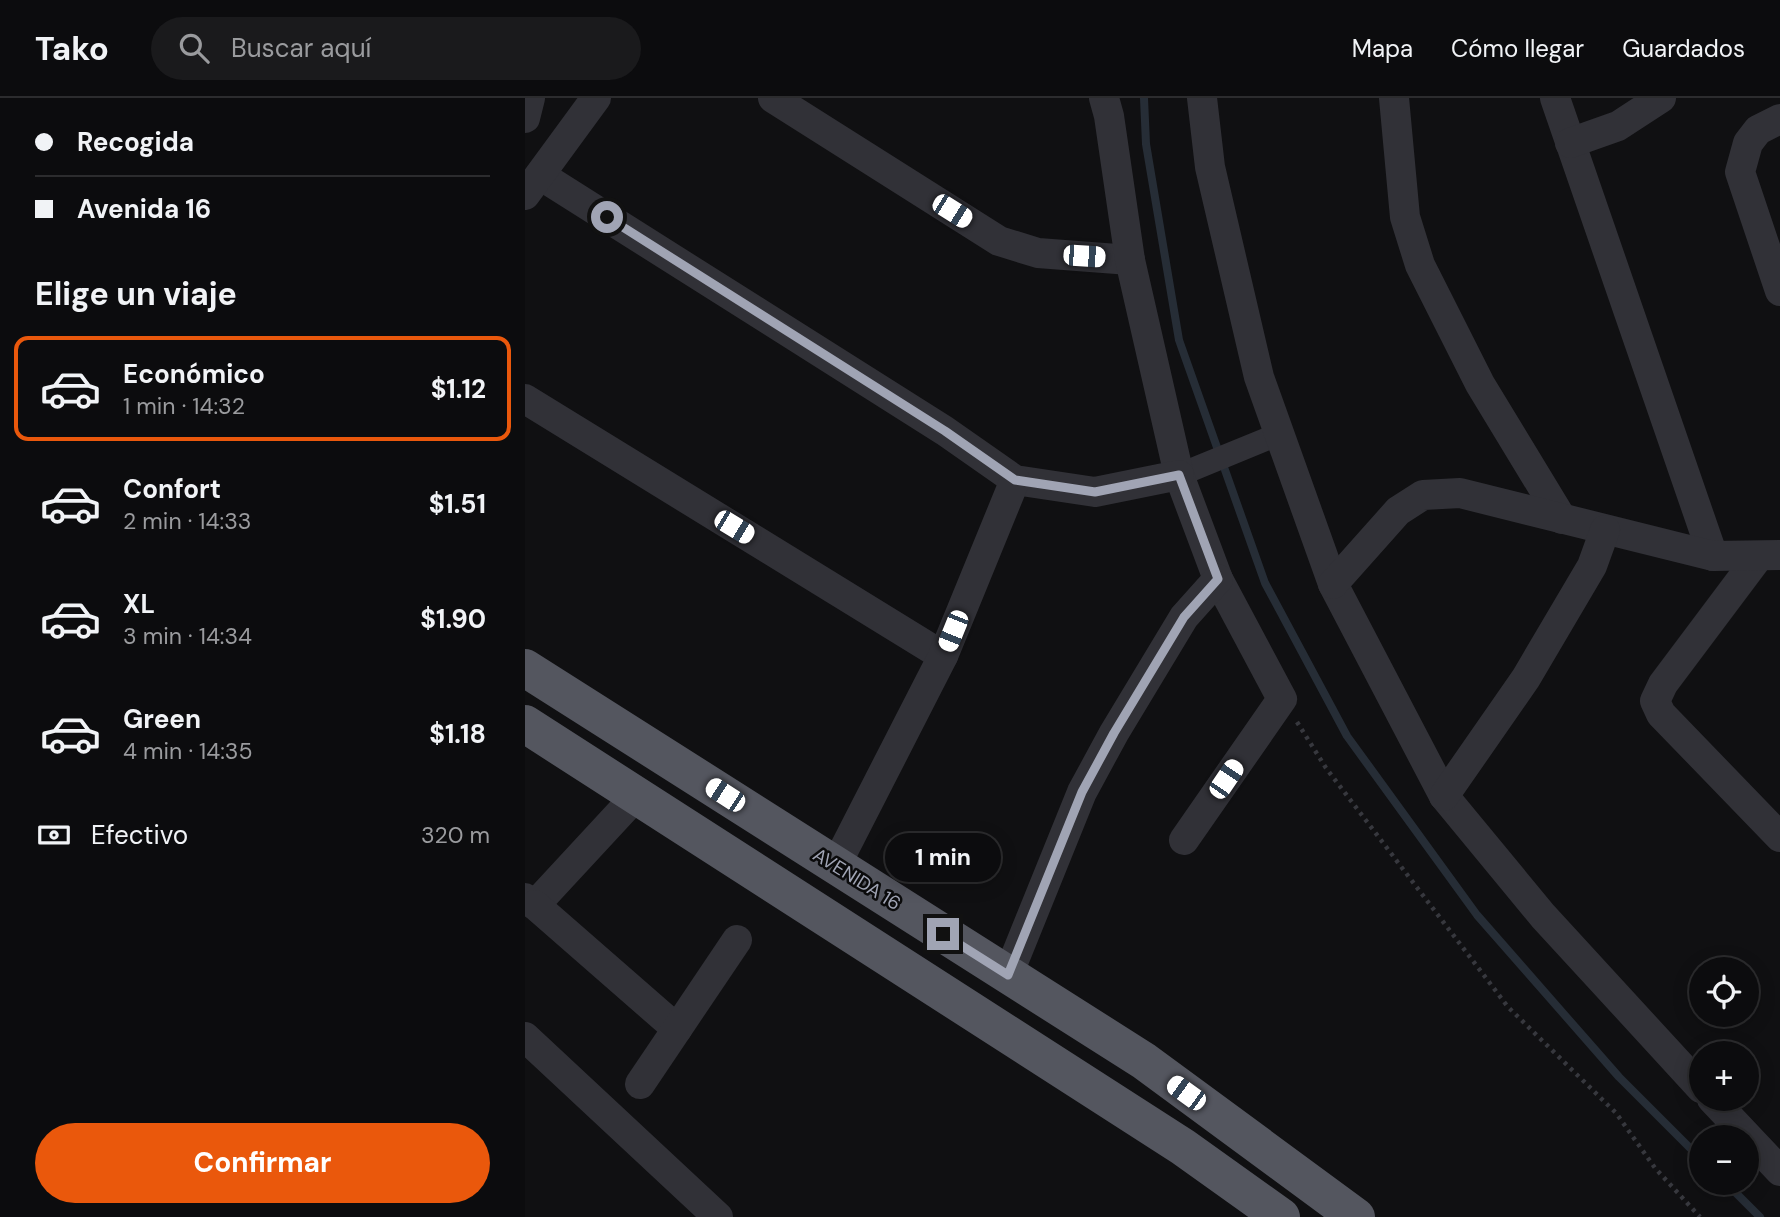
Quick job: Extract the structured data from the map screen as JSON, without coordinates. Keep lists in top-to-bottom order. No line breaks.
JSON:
{"streets":{"highway":["AVENIDA 16"]},"page":{"header":"Tako","search":"Buscar aquí","nav":["Mapa","Cómo llegar","Guardados"],"banner":["Recogida","Avenida 16"],"heading":"Elige un viaje","list":[{"name":"Económico","note":"1 min · 14:32","value":"$1.12"},{"name":"Confort","note":"2 min · 14:33","value":"$1.51"},{"name":"XL","note":"3 min · 14:34","value":"$1.90"},{"name":"Green","note":"4 min · 14:35","value":"$1.18"}],"pay":["Efectivo","320 m"],"bubble":"1 min","map_buttons":["+","−"],"buttons":"Confirmar"}}
